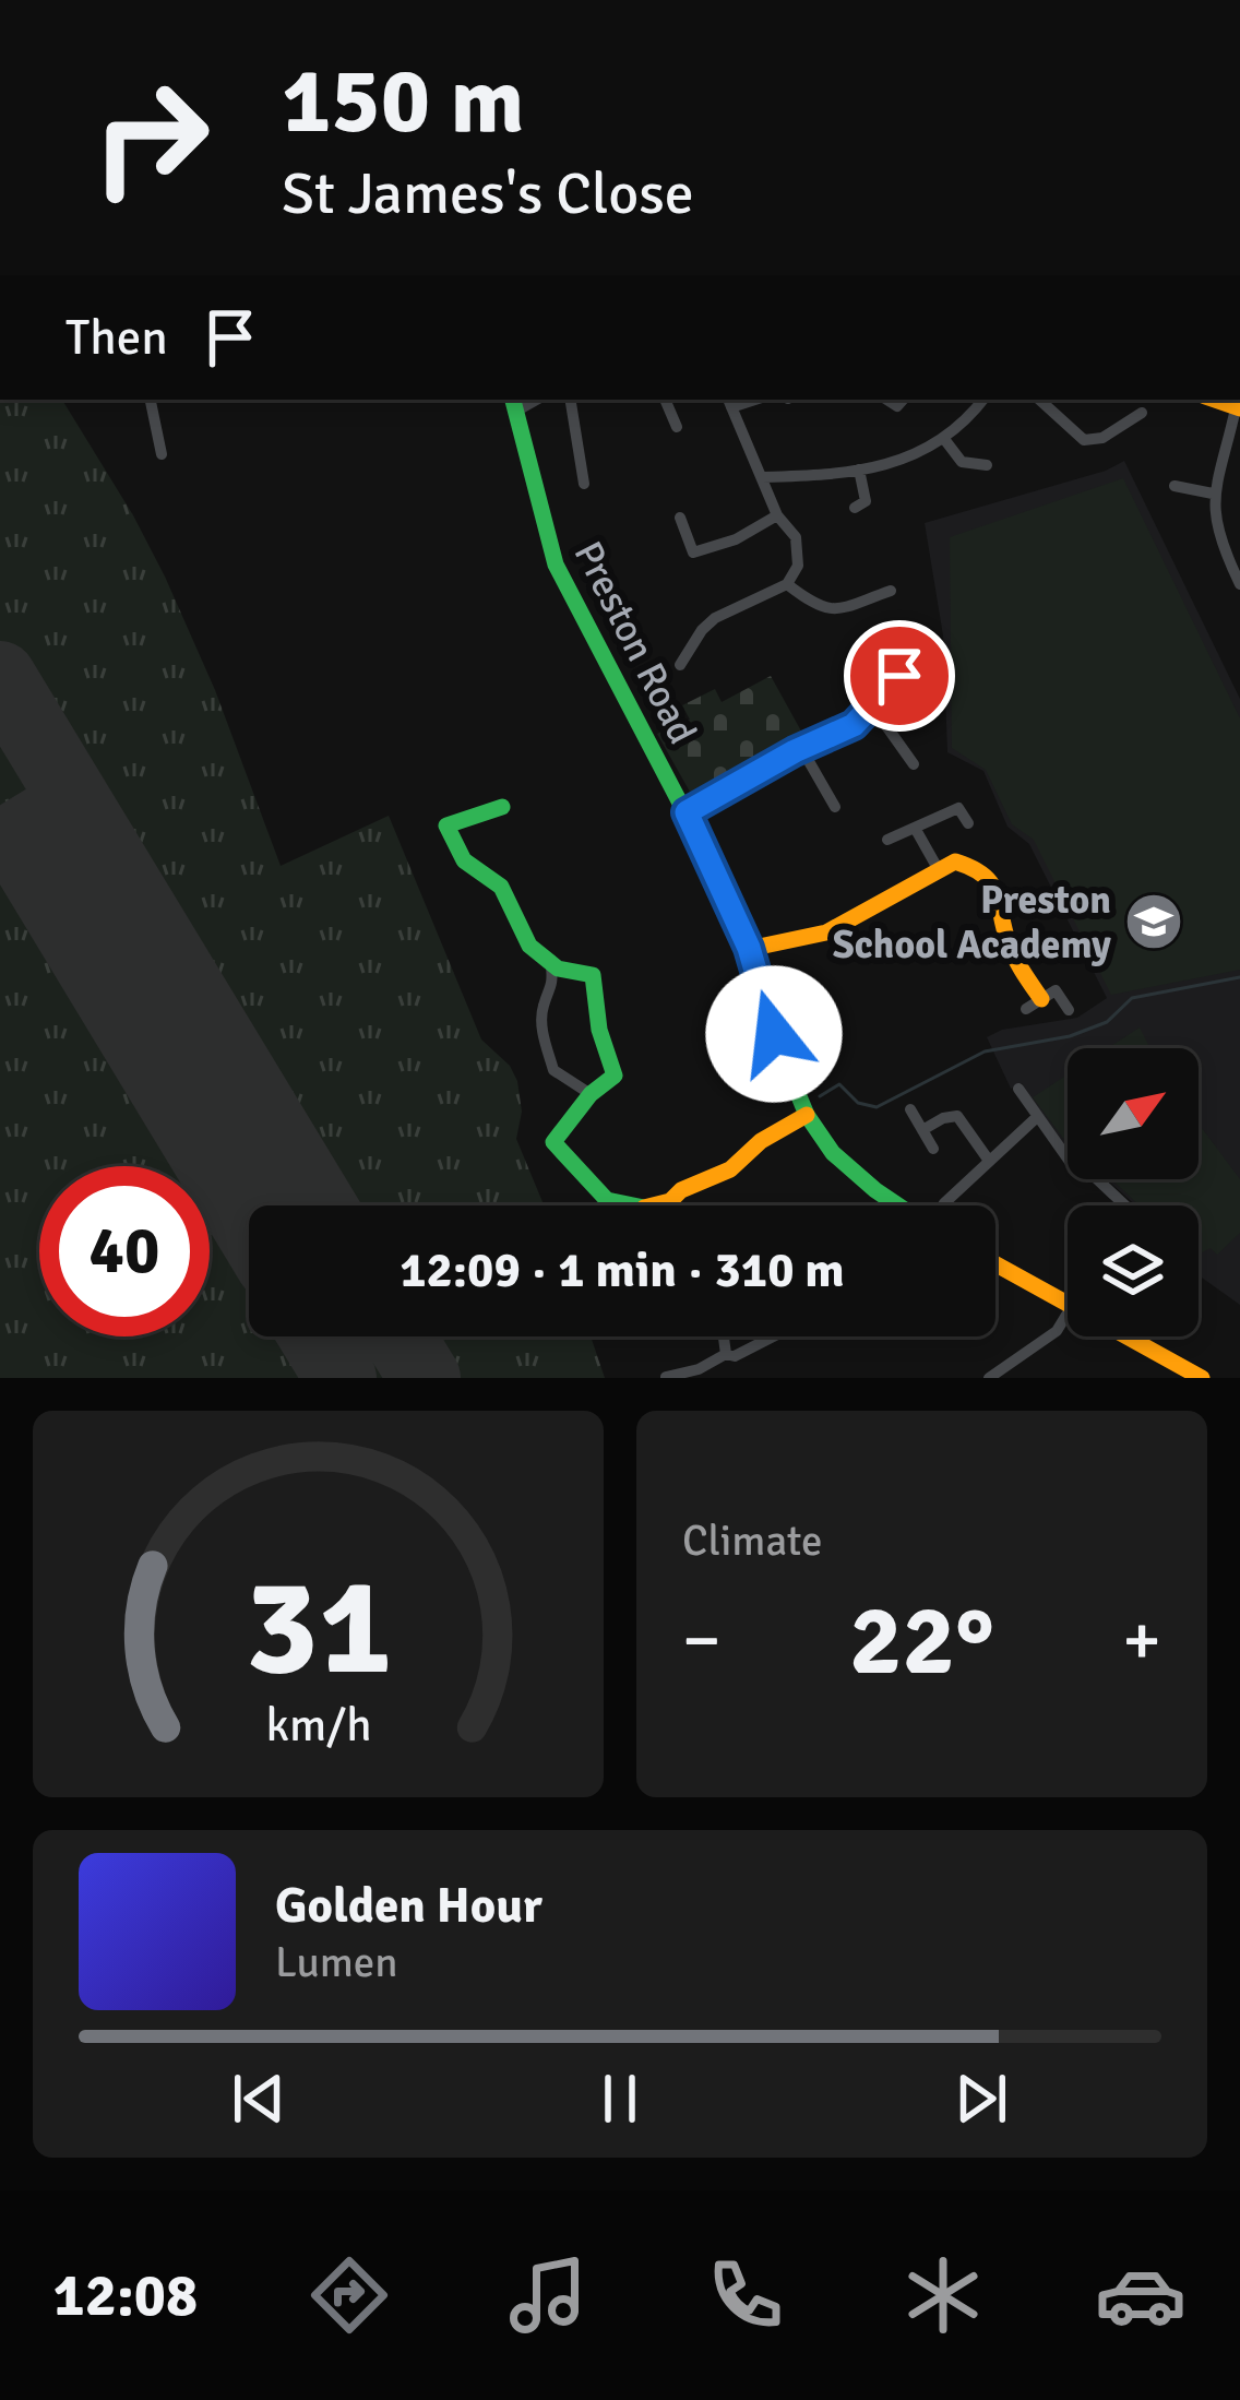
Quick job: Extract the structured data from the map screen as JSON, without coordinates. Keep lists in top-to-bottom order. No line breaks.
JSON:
{"streets":{"street":["Preston Road"]},"places":{"school or university":["Preston School Academy"]},"north":"top right","page":{"turn":["150 m","St James's Close"],"then":"Then","limit":"40","trip":"12:09 · 1 min · 310 m","tile":"Climate","heat":["−","22°","+"],"song":["Golden Hour","Lumen"],"tabs":"12:08","gauge":["31","km/h"]}}
